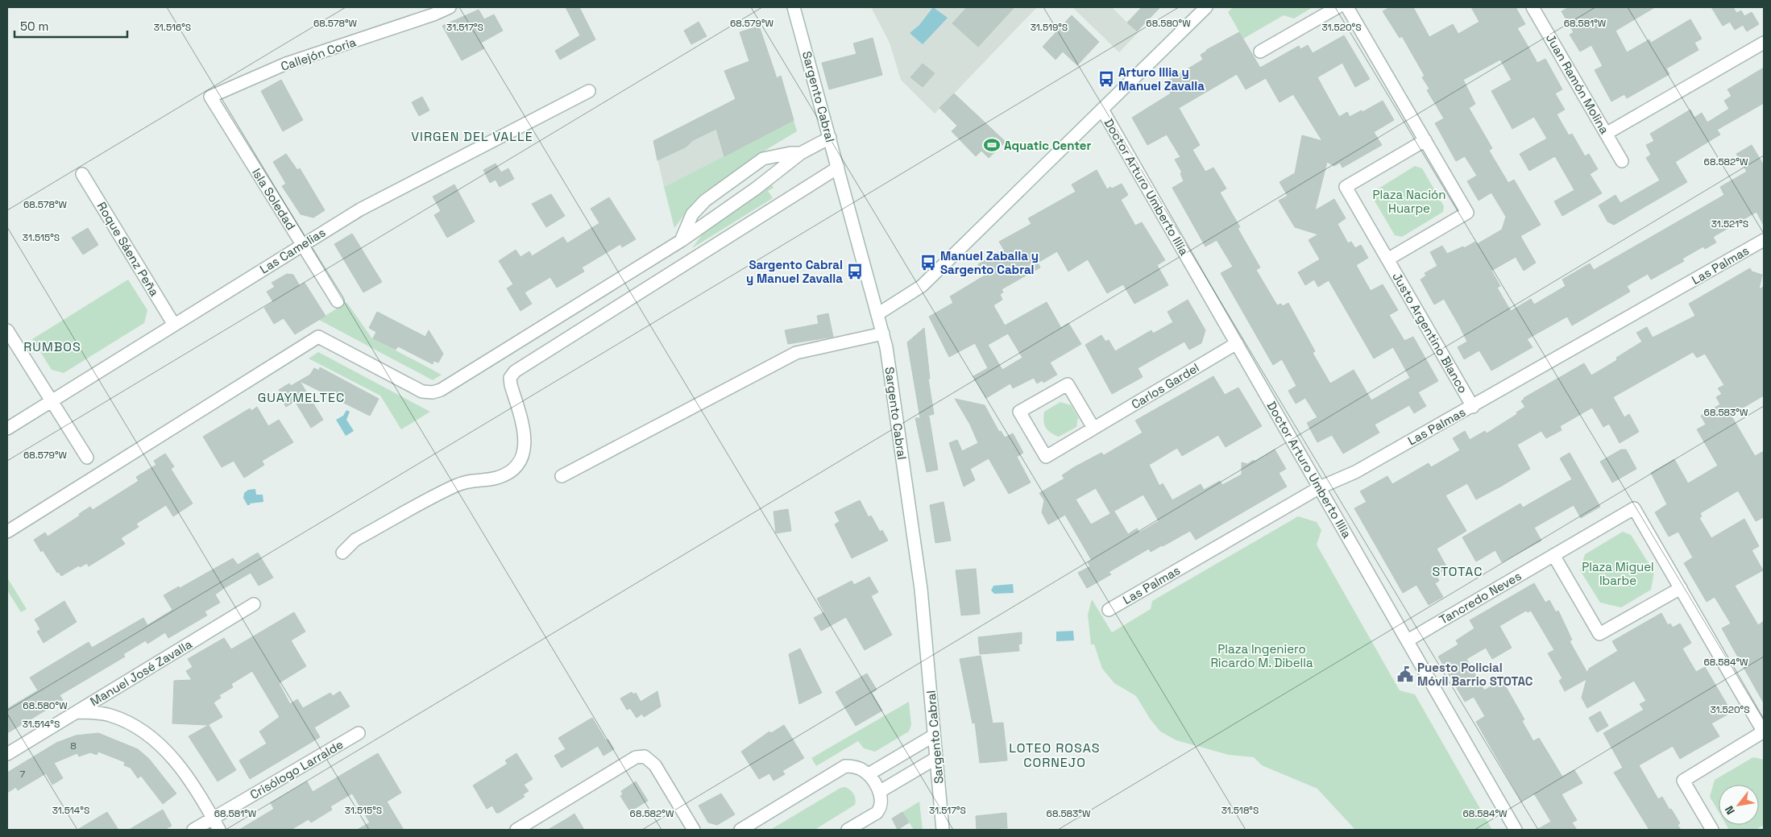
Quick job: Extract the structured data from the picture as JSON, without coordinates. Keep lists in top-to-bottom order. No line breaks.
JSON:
{"streets":{"street":["Callejón Coria","Juan Ramón Molina","Sargento Cabral","Doctor Arturo Umberto Illia","Isla Soledad","Roque Sáenz Peña","Las Camelias","Las Palmas","Justo Argentino Blanco","Carlos Gardel","Tancredo Neves","Manuel José Zavalla","Crisólogo Larralde"]},"crossings":[["Callejón Coria","Isla Soledad"],["Doctor Arturo Umberto Illia","Las Palmas"],["Doctor Arturo Umberto Illia","Carlos Gardel"],["Doctor Arturo Umberto Illia","Tancredo Neves"],["Isla Soledad","Las Camelias"],["Roque Sáenz Peña","Las Camelias"],["Las Palmas","Justo Argentino Blanco"]],"districts":["VIRGEN DEL VALLE","RUMBOS","GUAYMELTEC","STOTAC","LOTEO ROSAS CORNEJO"],"parks":["Plaza Nación Huarpe","Plaza Miguel Ibarbe","Plaza Ingeniero Ricardo M. Dibella"],"places":{"bus stop":["Arturo Illia y Manuel Zavalla","Manuel Zaballa y Sargento Cabral","Sargento Cabral y Manuel Zavalla"],"sports":["Aquatic Center"],"public building":["Puesto Policial Móvil Barrio STOTAC"]},"house_numbers":["8","7"],"scale_bar":"50 m","north":"bottom left","coordinates":["68.578°W","68.579°W","68.580°W","68.581°W","31.519°S","31.516°S","31.517°S","31.520°S","68.582°W","31.521°S","31.515°S","68.583°W","68.584°W","31.514°S","31.518°S"]}
